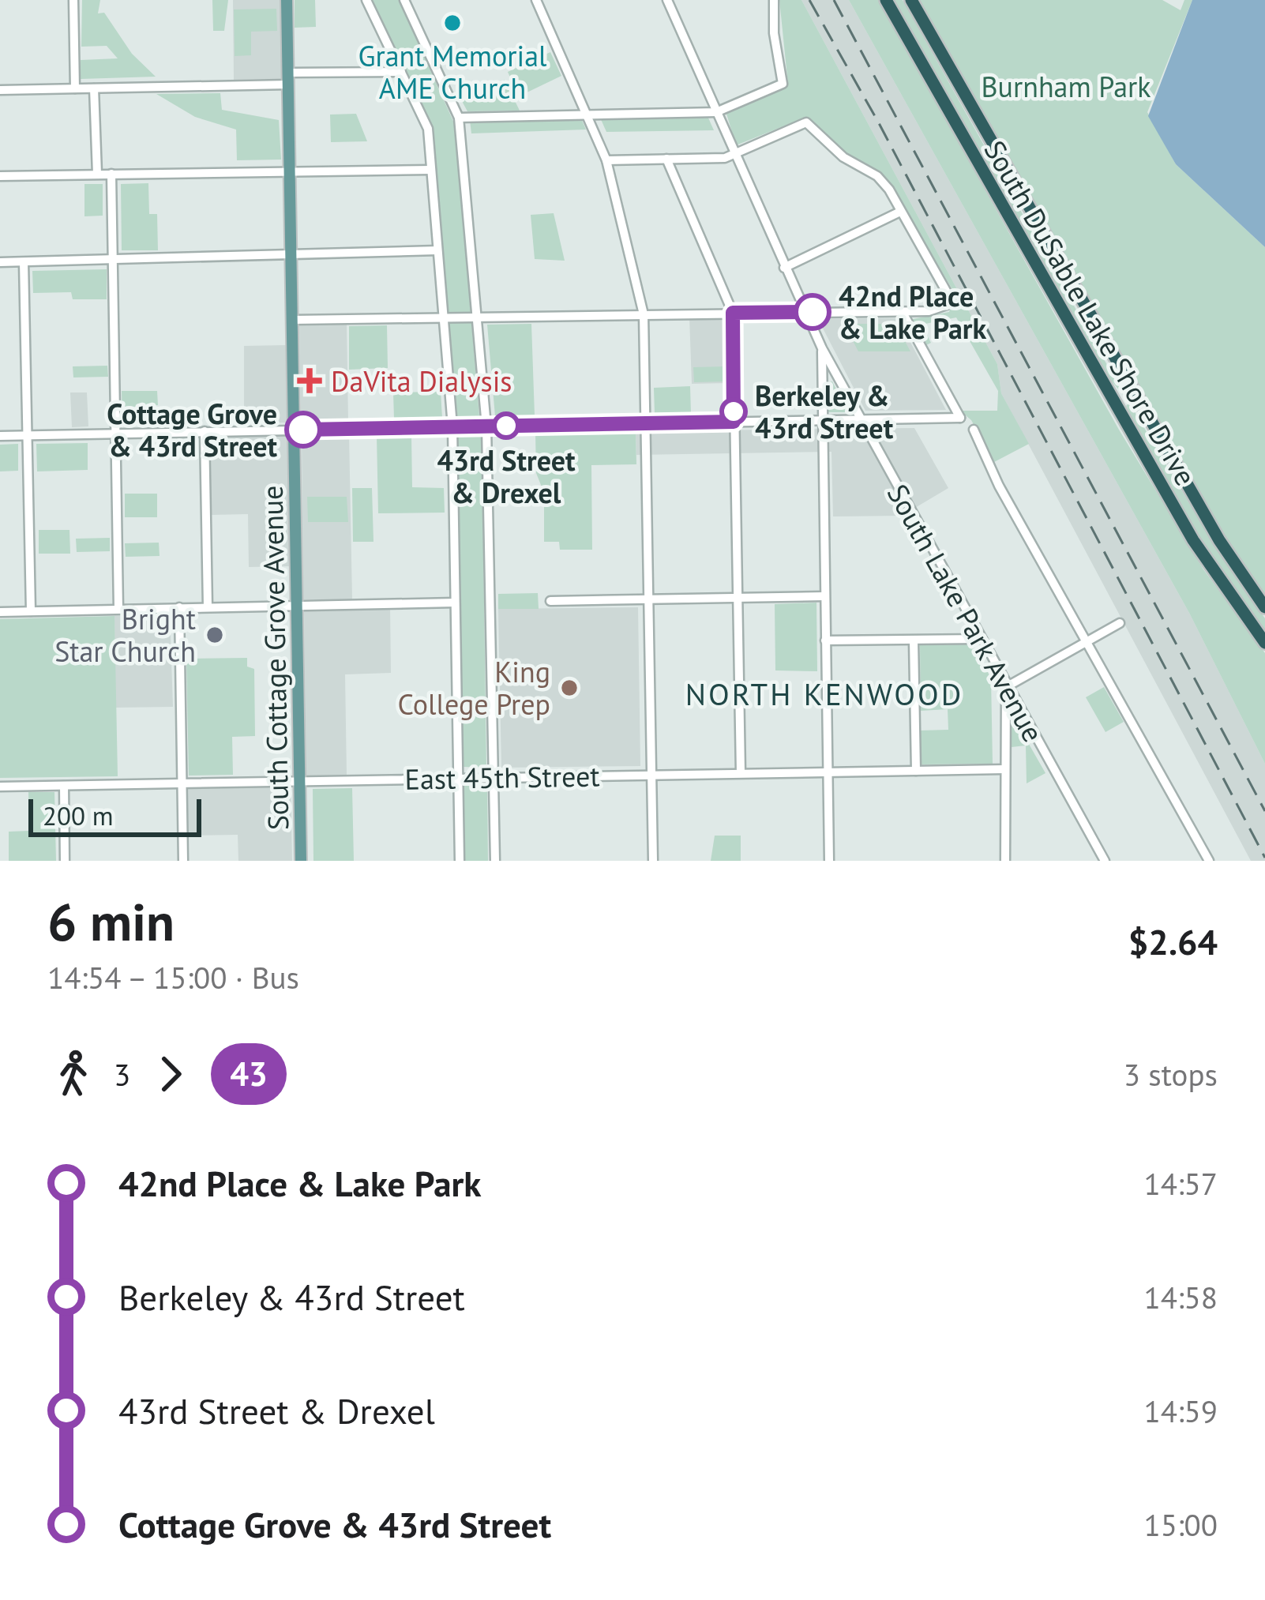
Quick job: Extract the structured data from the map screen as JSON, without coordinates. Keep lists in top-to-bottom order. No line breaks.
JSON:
{"streets":{"highway":["South DuSable Lake Shore Drive"],"main road":["South Cottage Grove Avenue"],"street":["South Lake Park Avenue","East 45th Street"]},"crossings":[["South Cottage Grove Avenue","East 45th Street"]],"districts":["NORTH KENWOOD"],"parks":["Burnham Park"],"places":{"other":["Grant Memorial AME Church","42nd Place & Lake Park","Berkeley & 43rd Street","43rd Street & Drexel","Cottage Grove & 43rd Street","Bright Star Church","King College Prep"],"health":["DaVita Dialysis"]},"lines":["bus line 43"],"scale_bar":"200 m","page":{"scale":"200 m","heading":["6 min","14:54 – 15:00 · Bus","$2.64"],"legs":["3","43","3 stops"],"list":[{"name":"42nd Place & Lake Park","value":"14:57"},{"name":"Berkeley & 43rd Street","value":"14:58"},{"name":"43rd Street & Drexel","value":"14:59"},{"name":"Cottage Grove & 43rd Street","value":"15:00"}]}}
